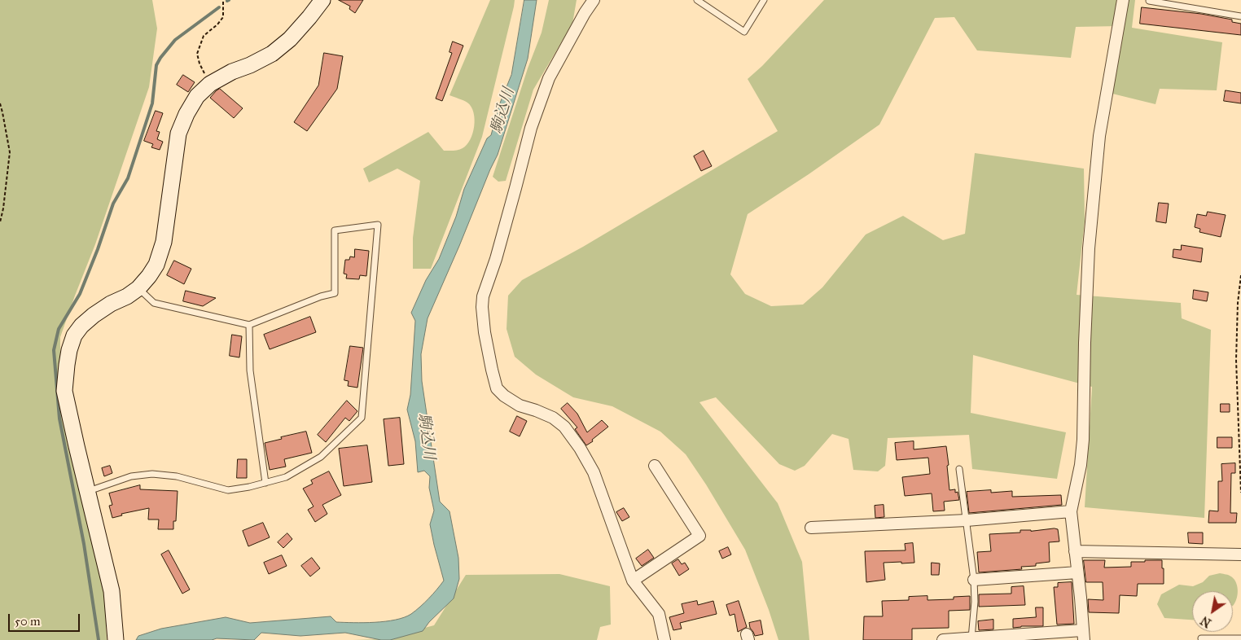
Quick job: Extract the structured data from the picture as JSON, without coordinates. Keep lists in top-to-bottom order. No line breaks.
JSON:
{"water":["駒込川"],"scale_bar":"50 m","north":"bottom left"}
